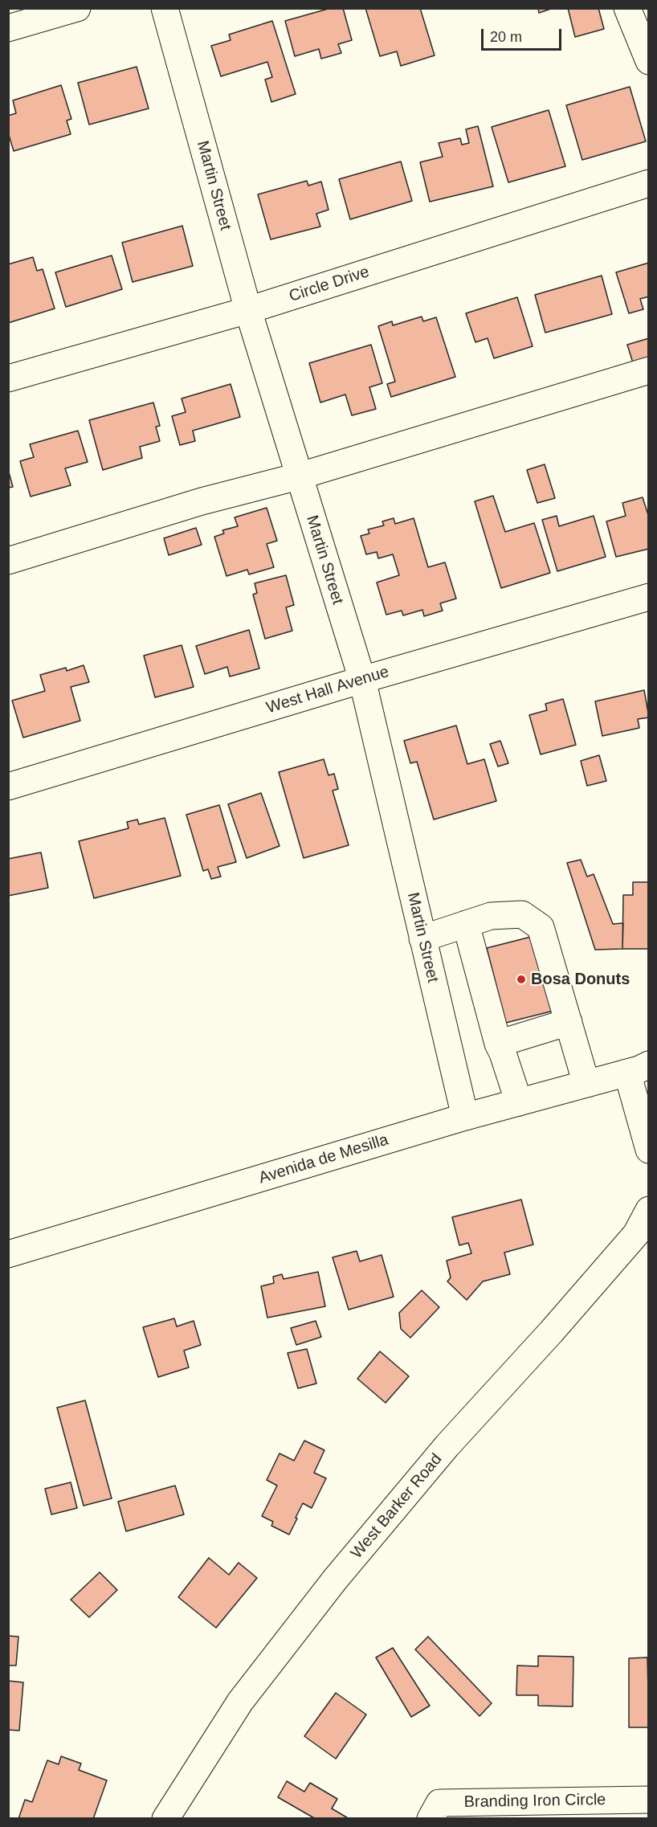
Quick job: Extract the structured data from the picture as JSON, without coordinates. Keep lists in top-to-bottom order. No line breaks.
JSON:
{"streets":{"street":["Martin Street","Circle Drive","West Hall Avenue","Avenida de Mesilla","West Barker Road","Branding Iron Circle"]},"crossings":[["Martin Street","Circle Drive"],["Martin Street","West Hall Avenue"],["Martin Street","Avenida de Mesilla"]],"places":["Bosa Donuts"],"scale_bar":"20 m"}
